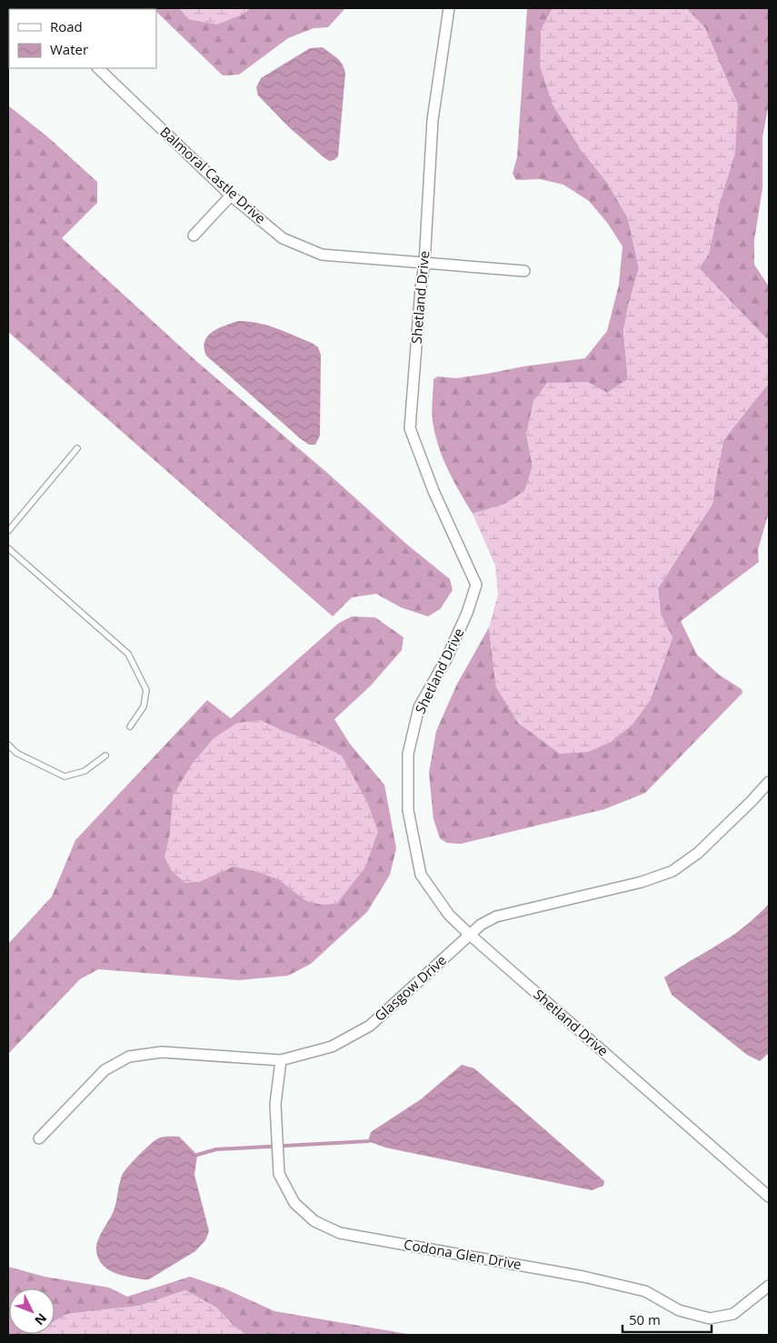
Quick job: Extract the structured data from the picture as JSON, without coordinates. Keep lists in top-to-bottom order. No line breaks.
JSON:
{"streets":{"street":["Balmoral Castle Drive","Shetland Drive","Glasgow Drive","Codona Glen Drive"]},"crossings":[["Balmoral Castle Drive","Shetland Drive"],["Shetland Drive","Glasgow Drive"],["Glasgow Drive","Codona Glen Drive"]],"legend":["Road","Water"],"scale_bar":"50 m","north":"bottom right"}
